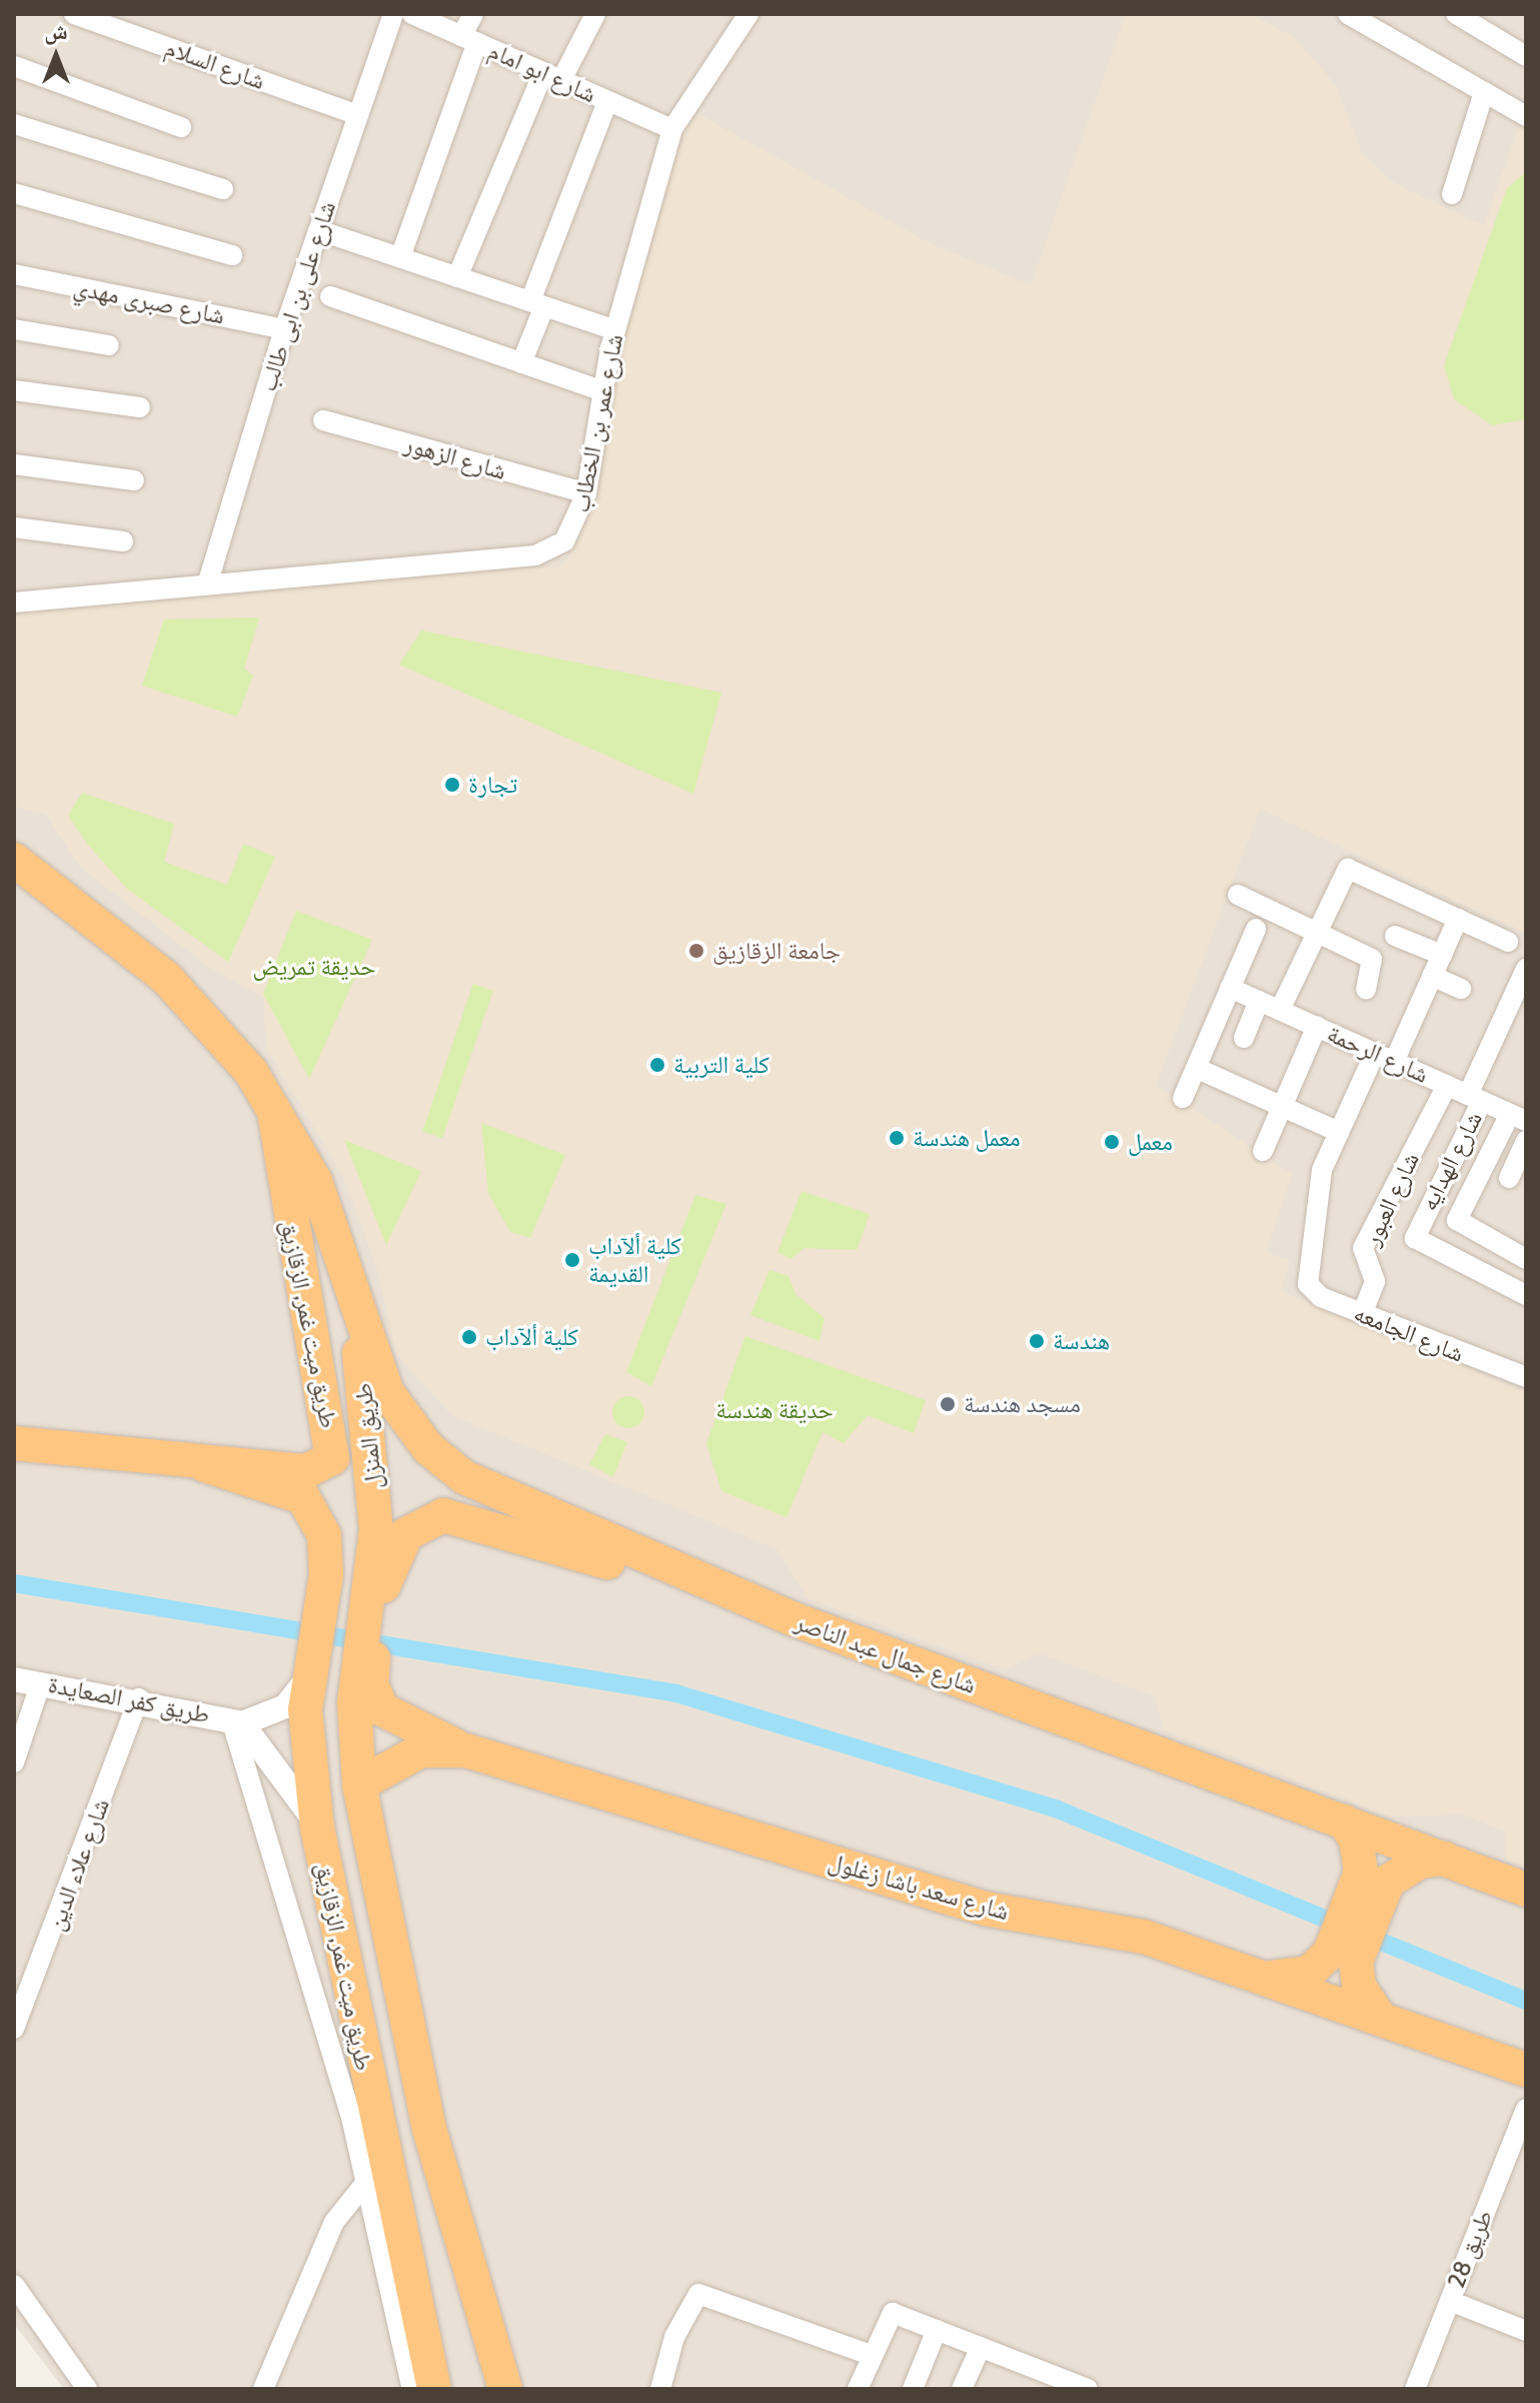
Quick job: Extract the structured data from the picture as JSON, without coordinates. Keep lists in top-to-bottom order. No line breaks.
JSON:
{"streets":{"highway":["طريق ميت غمر, الزقازيق","طريق المنزل","شارع جمال عبد الناصر","شارع سعد باشا زغلول"],"street":["شارع السلام","شارع ابو امام","شارع على بن ابى طالب","شارع صبرى مهدي","شارع عمر بن الخطاب","شارع الزهور","شارع الرحمة","شارع الهدايه","شارع العبور","شارع الجامعه","طريق كفر الصعايدة","شارع علاء الدين","طريق 28"]},"crossings":[["شارع السلام","شارع على بن ابى طالب"],["شارع ابو امام","شارع عمر بن الخطاب"],["شارع على بن ابى طالب","شارع صبرى مهدي"],["شارع على بن ابى طالب","شارع عمر بن الخطاب"],["شارع عمر بن الخطاب","شارع الزهور"],["شارع الرحمة","شارع الهدايه"],["شارع الرحمة","شارع العبور"],["شارع العبور","شارع الجامعه"],["طريق ميت غمر, الزقازيق","طريق المنزل"],["طريق ميت غمر, الزقازيق","شارع جمال عبد الناصر"],["طريق ميت غمر, الزقازيق","طريق كفر الصعايدة"],["طريق ميت غمر, الزقازيق","شارع سعد باشا زغلول"],["طريق المنزل","شارع جمال عبد الناصر"],["طريق كفر الصعايدة","شارع علاء الدين"]],"parks":["حديقة تمريض","حديقة هندسة"],"places":["تجارة","جامعة الزقازيق","كلية التربية","معمل هندسة","معمل","كلية ألآداب القديمة","كلية ألآداب","هندسة","مسجد هندسة"],"north":"top"}
